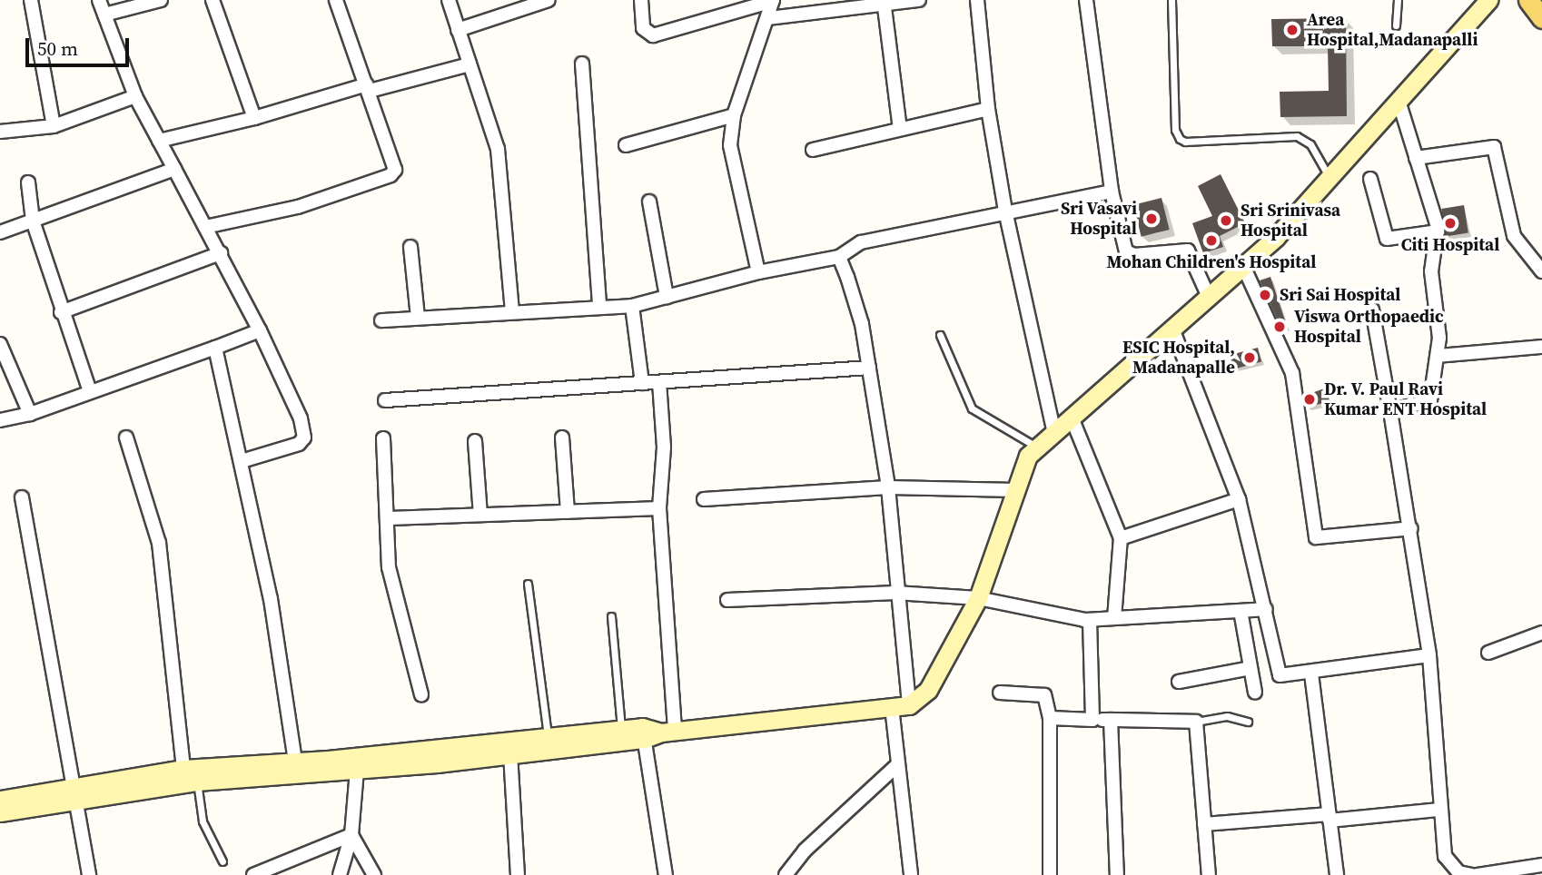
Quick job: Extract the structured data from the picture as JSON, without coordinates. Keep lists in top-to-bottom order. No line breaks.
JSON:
{"places":["Area Hospital,Madanapalli","Sri Vasavi Hospital","Sri Srinivasa Hospital","Citi Hospital","Mohan Children's Hospital","Sri Sai Hospital","Viswa Orthopaedic Hospital","ESIC Hospital, Madanapalle","Dr. V. Paul Ravi Kumar ENT Hospital"],"scale_bar":"50 m"}
